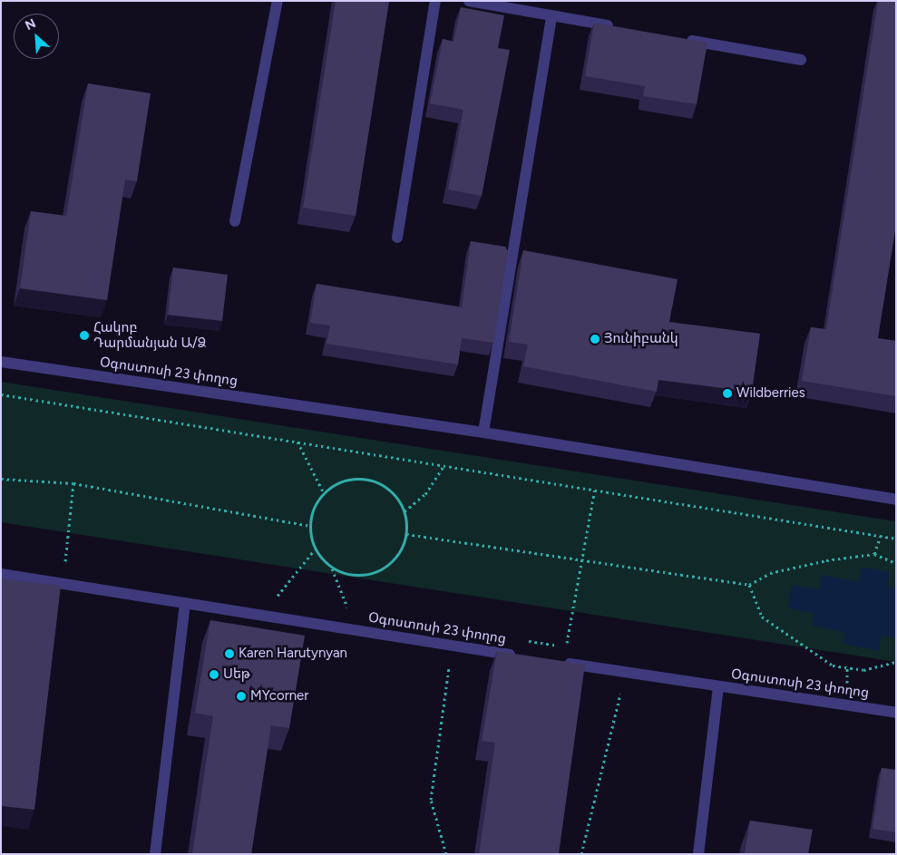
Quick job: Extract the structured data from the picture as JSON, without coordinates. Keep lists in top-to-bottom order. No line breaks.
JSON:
{"streets":{"street":["Օգոստոսի 23 փողոց"]},"places":["Հակոբ Դարմանյան Ա/Ձ","Յունիբանկ","Wildberries","Karen Harutynyan","Սեթ","MYcorner"],"north":"top left"}
